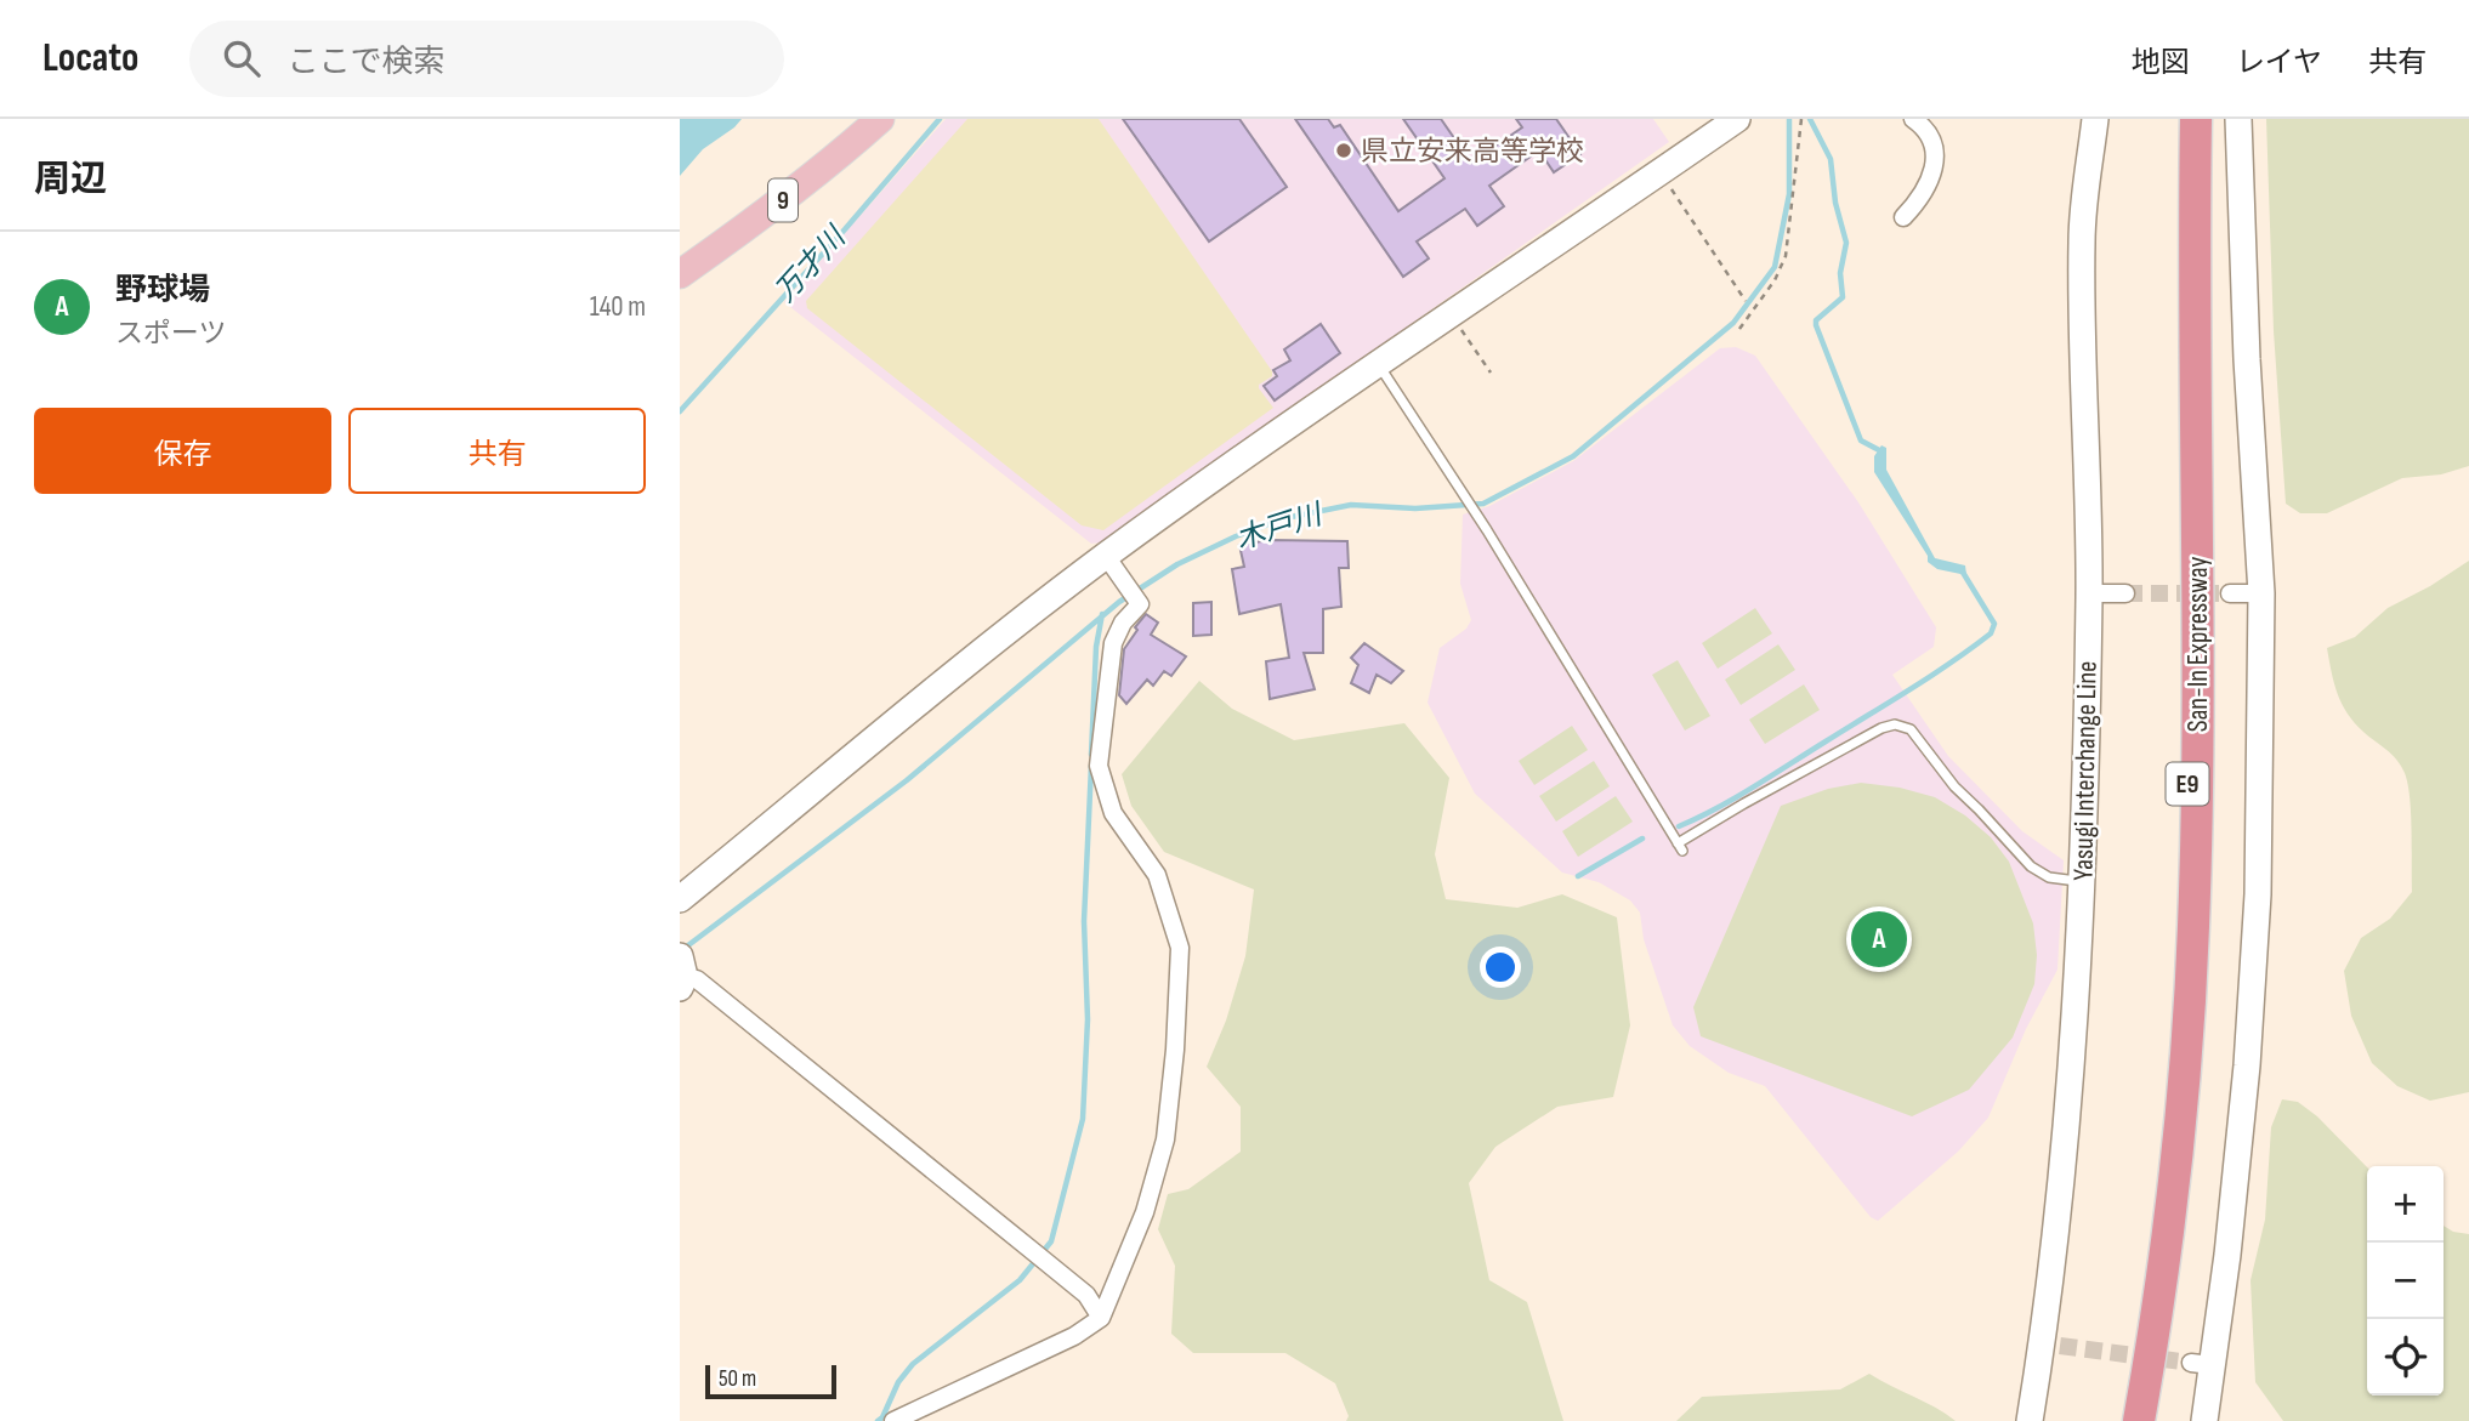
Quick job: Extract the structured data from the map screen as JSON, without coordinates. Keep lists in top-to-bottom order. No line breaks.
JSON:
{"streets":{"highway":["San-In Expressway","E9"],"main road":["9","Yasugi Interchange Line"]},"water":["万才川","木戸川"],"places":["県立安来高等学校"],"scale_bar":"50 m","page":{"header":"Locato","search":"ここで検索","nav":["地図","レイヤ","共有"],"heading":"周辺","list":[{"mark":"A","name":"野球場","note":"スポーツ","value":"140 m"}],"buttons":["保存","共有"],"pins":"A","map_buttons":["+","−"],"scale":"50 m"}}
